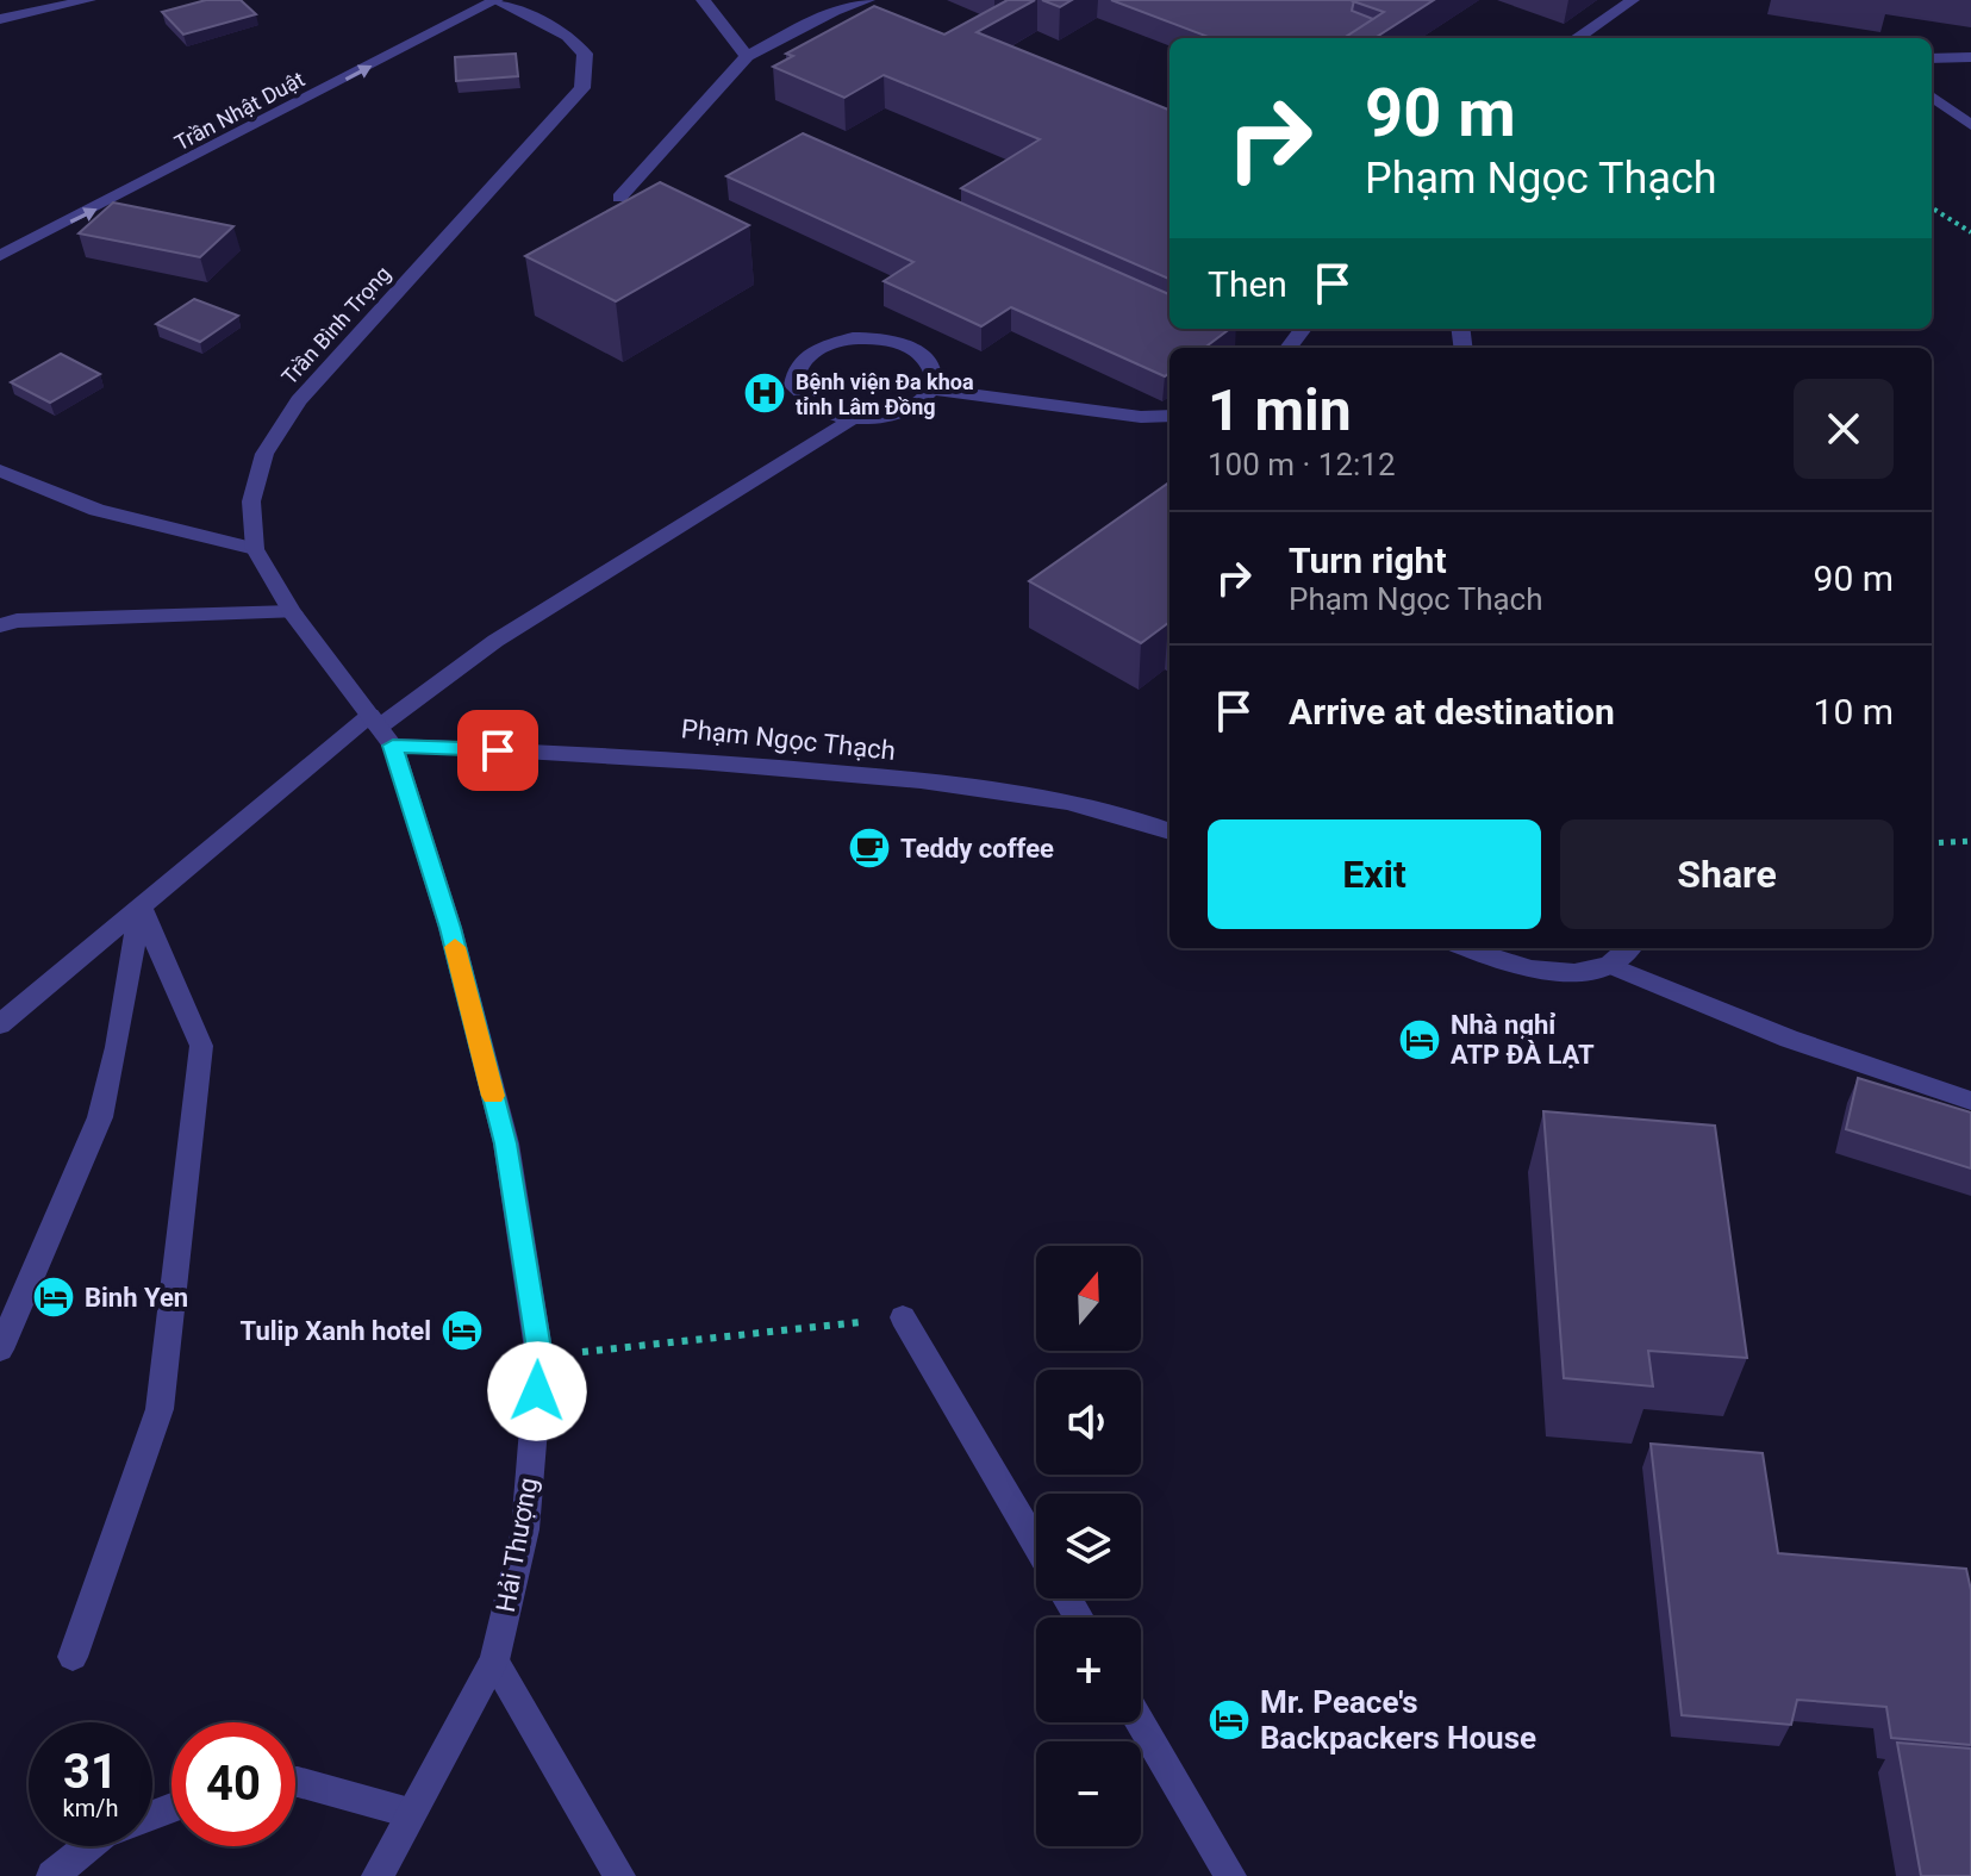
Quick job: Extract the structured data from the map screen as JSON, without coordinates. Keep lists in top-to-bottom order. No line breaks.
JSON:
{"streets":{"street":["Trần Nhật Duật","Trần Bình Trọng","Phạm Ngọc Thạch","Hải Thượng"]},"crossings":[["Trần Nhật Duật","Trần Bình Trọng"],["Trần Bình Trọng","Phạm Ngọc Thạch"],["Trần Bình Trọng","Hải Thượng"],["Phạm Ngọc Thạch","Hải Thượng"]],"one_way":["Trần Nhật Duật"],"places":{"hospital":["Bệnh viện Đa khoa tỉnh Lâm Đồng"],"cafe":["Teddy coffee"],"hotel":["Nhà nghỉ ATP ĐÀ LẠT","Binh Yen","Tulip Xanh hotel","Mr. Peace's Backpackers House"]},"north":"top","page":{"turn":["90 m","Phạm Ngọc Thạch"],"then":"Then","heading":["1 min","100 m · 12:12"],"list":[{"name":"Turn right","note":"Phạm Ngọc Thạch","value":"90 m"},{"name":"Arrive at destination","value":"10 m"}],"buttons":["Exit","Share"],"map_buttons":["+","−"],"speed":"31 km/h","limit":"40"}}
